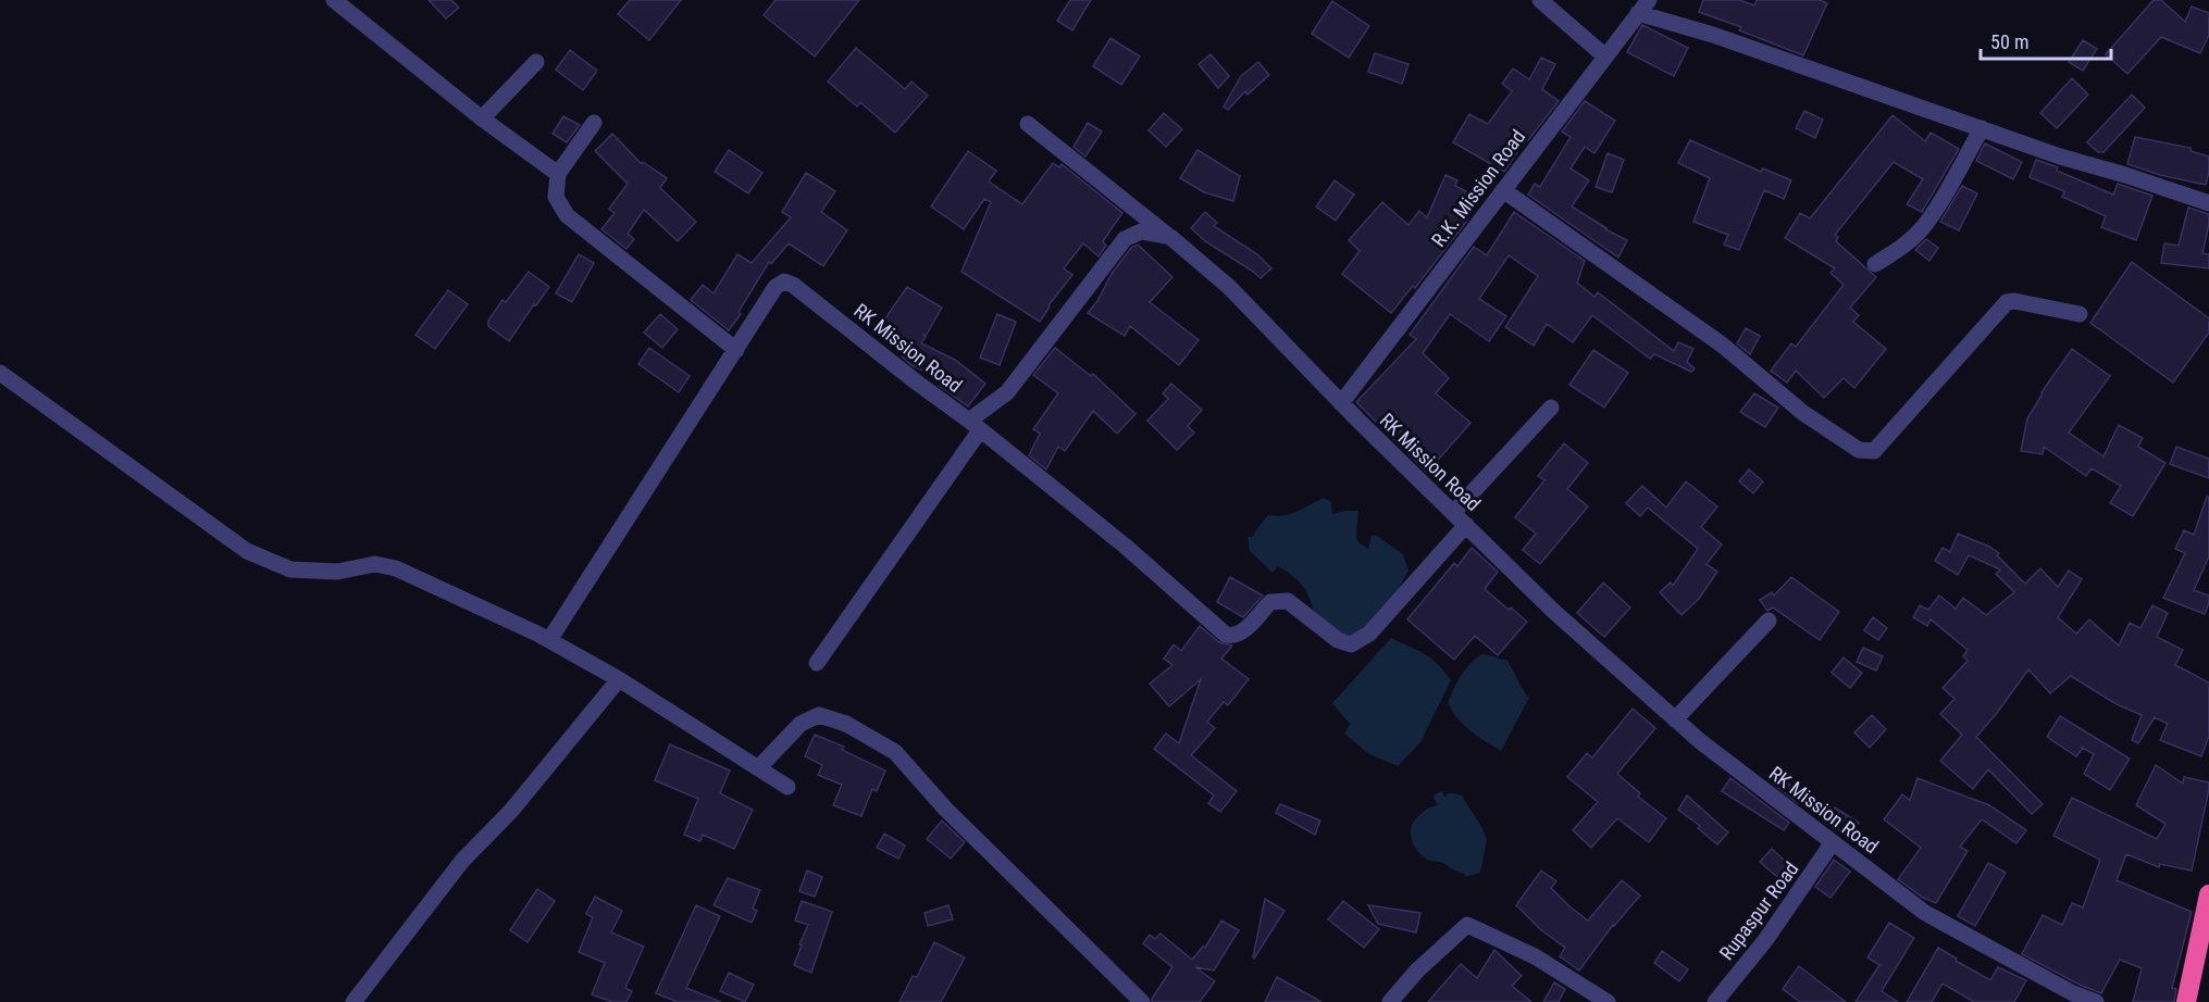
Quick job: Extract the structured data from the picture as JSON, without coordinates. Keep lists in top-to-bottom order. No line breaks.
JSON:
{"streets":{"street":["R.K. Mission Road","RK Mission Road","Rupaspur Road"]},"crossings":[["R.K. Mission Road","RK Mission Road"],["RK Mission Road","Rupaspur Road"]],"scale_bar":"50 m"}
